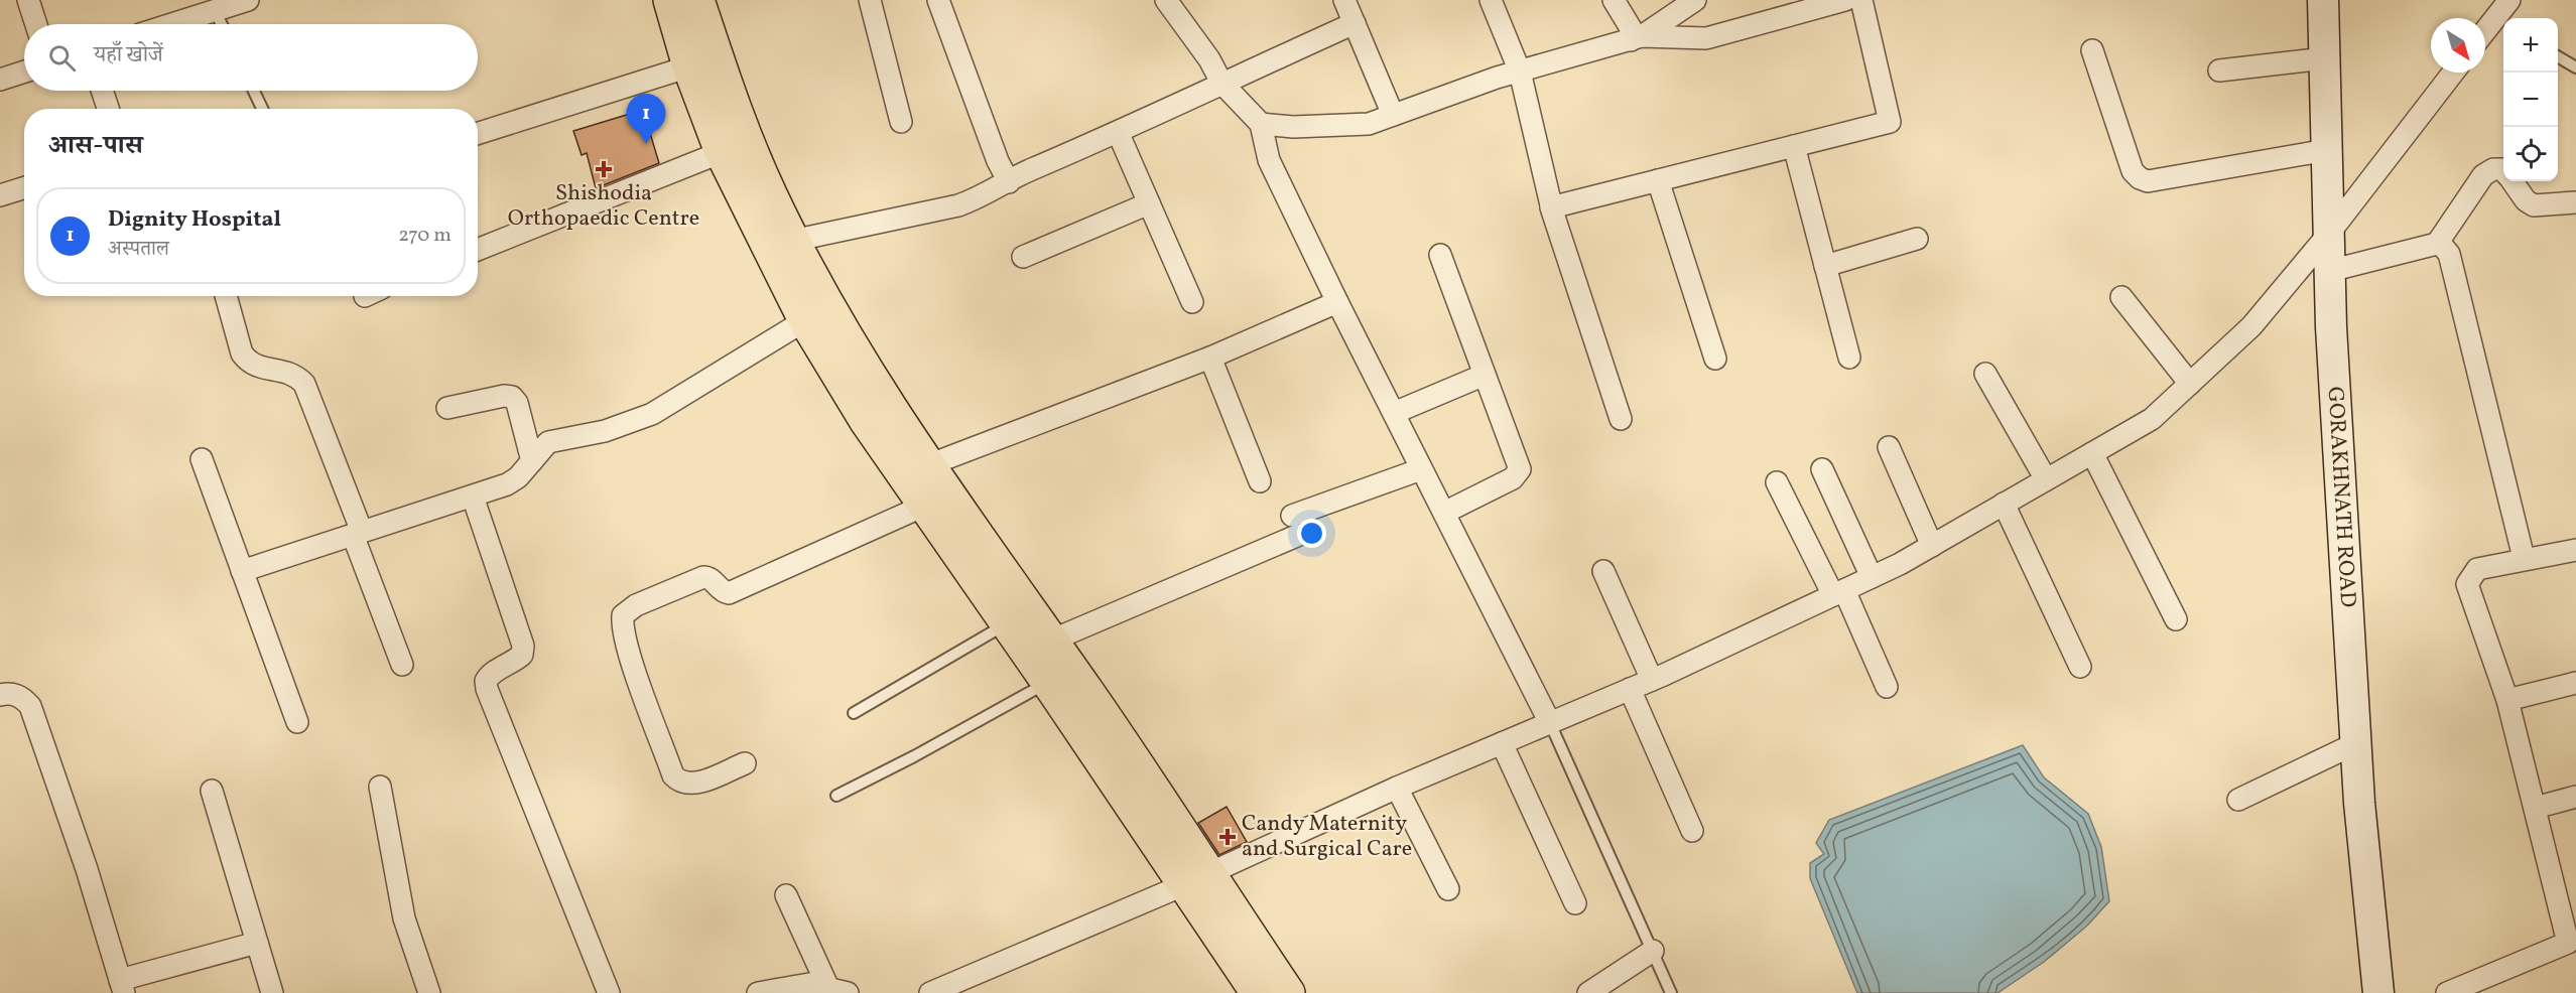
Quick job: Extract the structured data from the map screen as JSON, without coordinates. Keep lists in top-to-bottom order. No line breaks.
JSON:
{"streets":{"main road":["GORAKHNATH ROAD"]},"places":{"health":["Shishodia Orthopaedic Centre","Candy Maternity and Surgical Care"]},"north":"bottom right","page":{"map_buttons":["+","−"],"search":"यहाँ खोजें","pins":"1","heading":"आस-पास","list":[{"mark":"1","name":"Dignity Hospital","note":"अस्पताल","value":"270 m"}]}}
